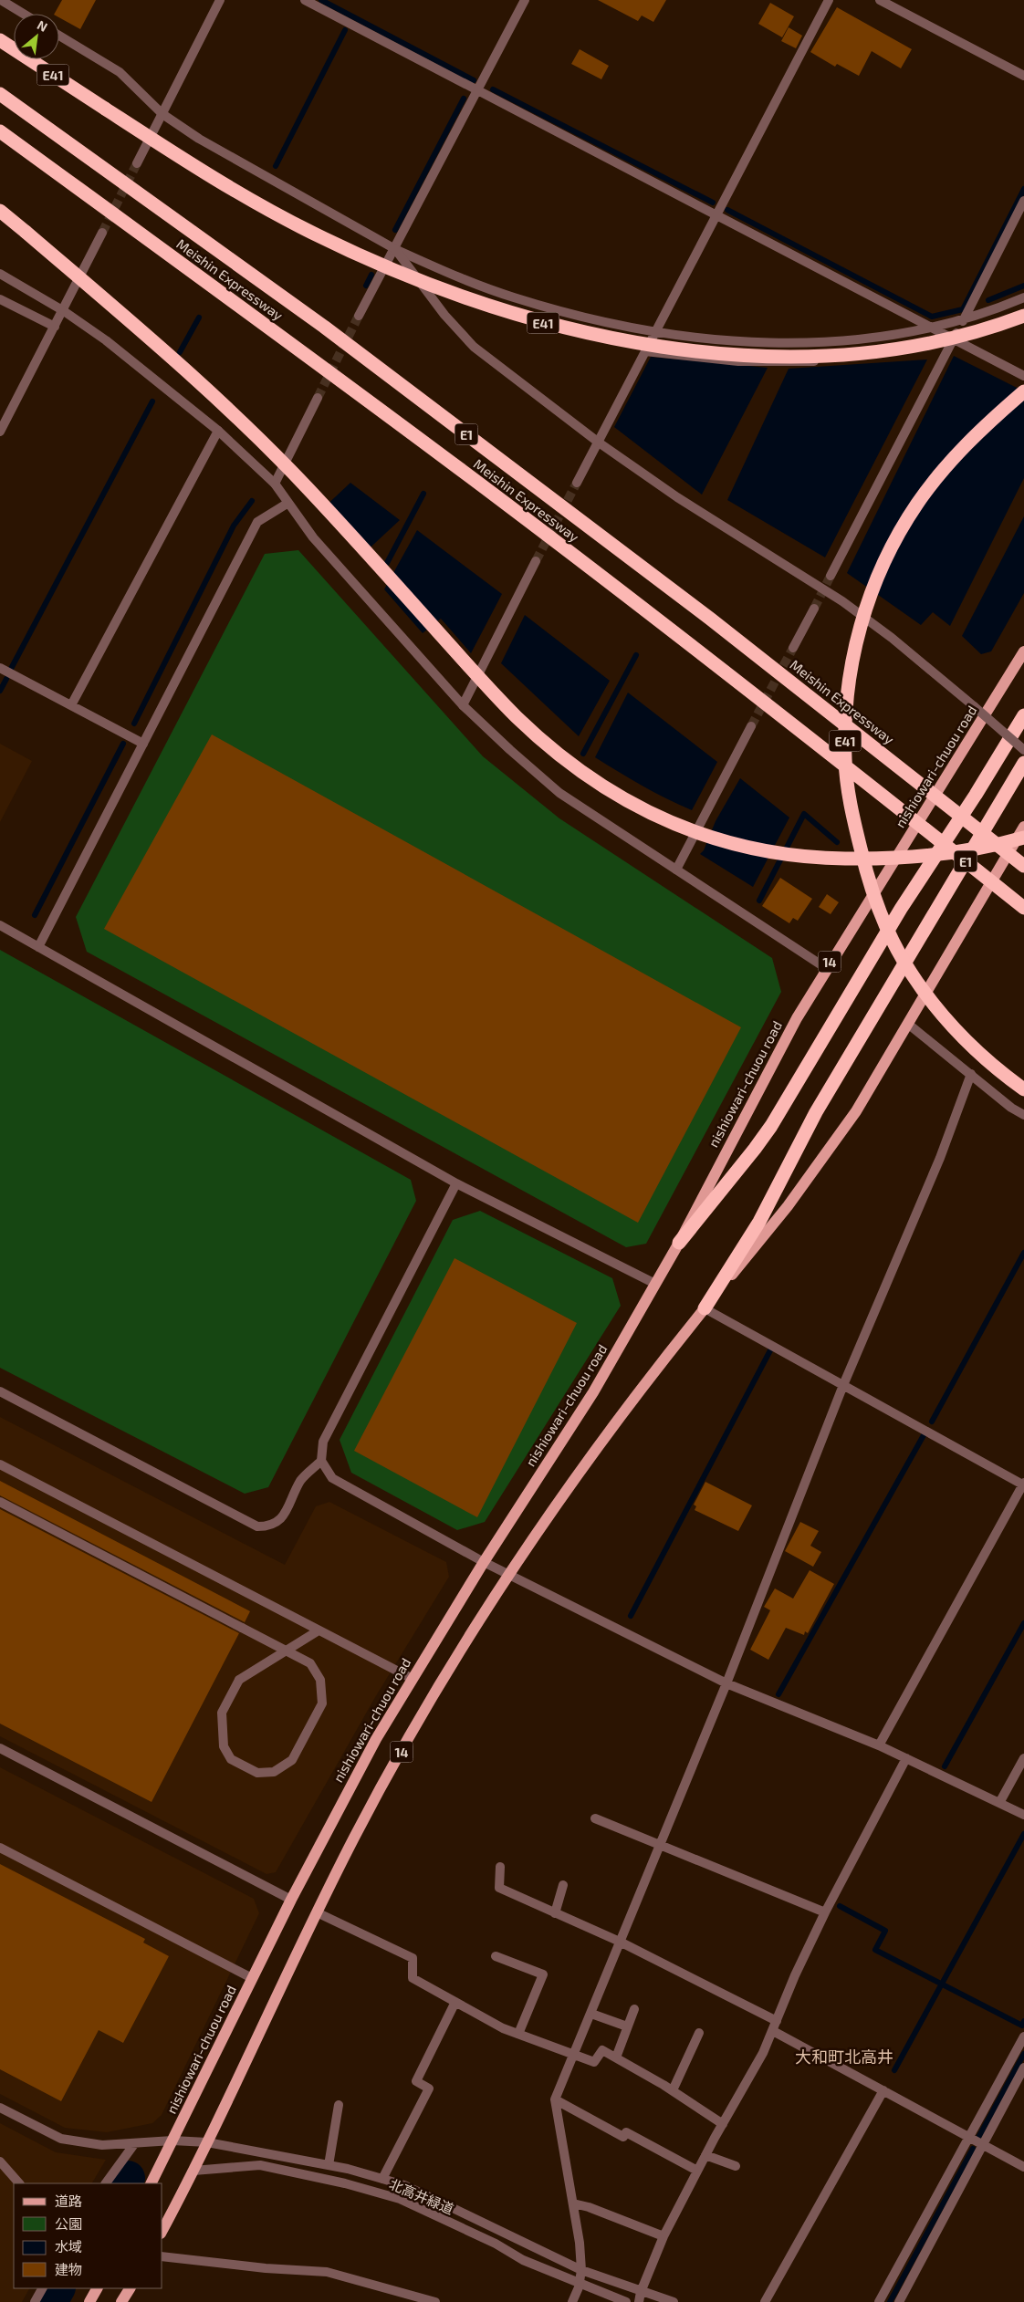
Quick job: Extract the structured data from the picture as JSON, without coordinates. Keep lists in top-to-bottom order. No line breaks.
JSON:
{"streets":{"highway":["E41","Meishin Expressway","E1"],"main road":["nishiowari-chuou road","14"],"street":["北高井緑道"]},"crossings":[["14","北高井緑道"]],"districts":["大和町北高井"],"legend":["道路","公園","水域","建物"],"north":"top right"}
